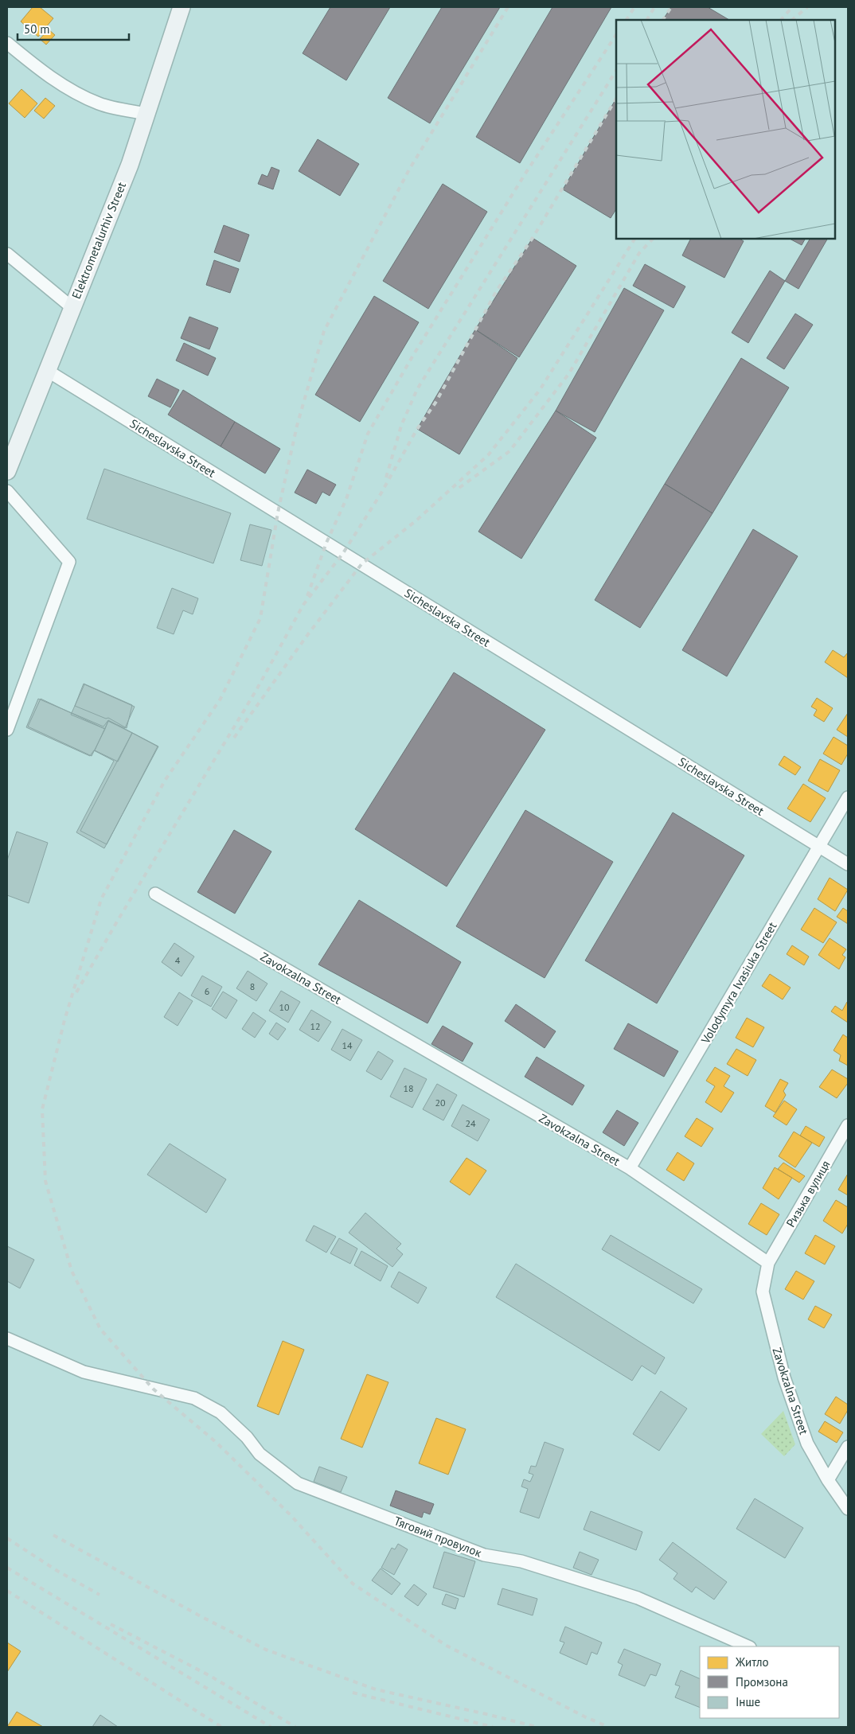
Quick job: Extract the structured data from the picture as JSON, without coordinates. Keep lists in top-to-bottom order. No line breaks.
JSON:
{"streets":{"main road":["Elektrometalurhiv Street"],"street":["Sicheslavska Street","Zavokzalna Street","Volodymyra Ivasiuka Street","Ризька вулиця","Тяговий провулок"]},"crossings":[["Elektrometalurhiv Street","Sicheslavska Street"],["Sicheslavska Street","Volodymyra Ivasiuka Street"],["Zavokzalna Street","Volodymyra Ivasiuka Street"],["Zavokzalna Street","Ризька вулиця"]],"house_numbers":["4","8","6","10","12","14","18","20","24"],"legend":["Житло","Промзона","Інше"],"scale_bar":"50 m"}
